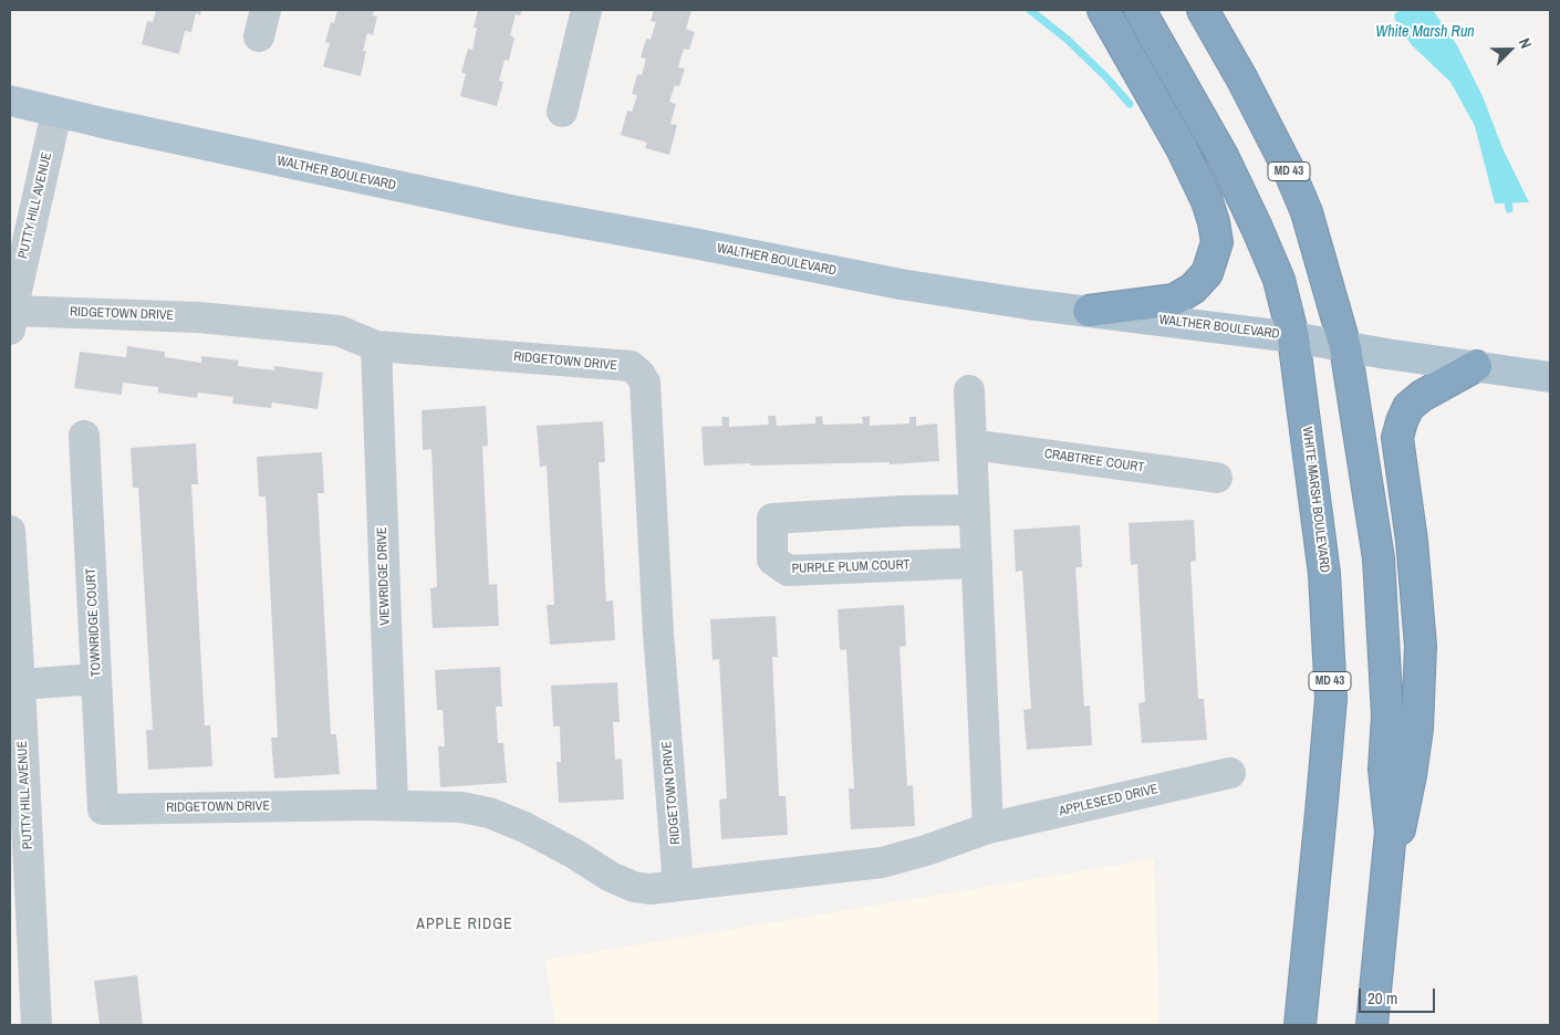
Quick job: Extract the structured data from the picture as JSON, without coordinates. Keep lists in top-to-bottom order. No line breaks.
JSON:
{"streets":{"highway":["MD 43","WHITE MARSH BOULEVARD"],"main road":["WALTHER BOULEVARD"],"street":["PUTTY HILL AVENUE","RIDGETOWN DRIVE","CRABTREE COURT","PURPLE PLUM COURT","VIEWRIDGE DRIVE","TOWNRIDGE COURT","APPLESEED DRIVE"]},"crossings":[["MD 43","WALTHER BOULEVARD"],["WALTHER BOULEVARD","PUTTY HILL AVENUE"],["WALTHER BOULEVARD","WHITE MARSH BOULEVARD"],["PUTTY HILL AVENUE","RIDGETOWN DRIVE"],["RIDGETOWN DRIVE","VIEWRIDGE DRIVE"],["RIDGETOWN DRIVE","TOWNRIDGE COURT"],["RIDGETOWN DRIVE","APPLESEED DRIVE"]],"districts":["APPLE RIDGE"],"water":["White Marsh Run"],"scale_bar":"20 m","north":"top right"}
